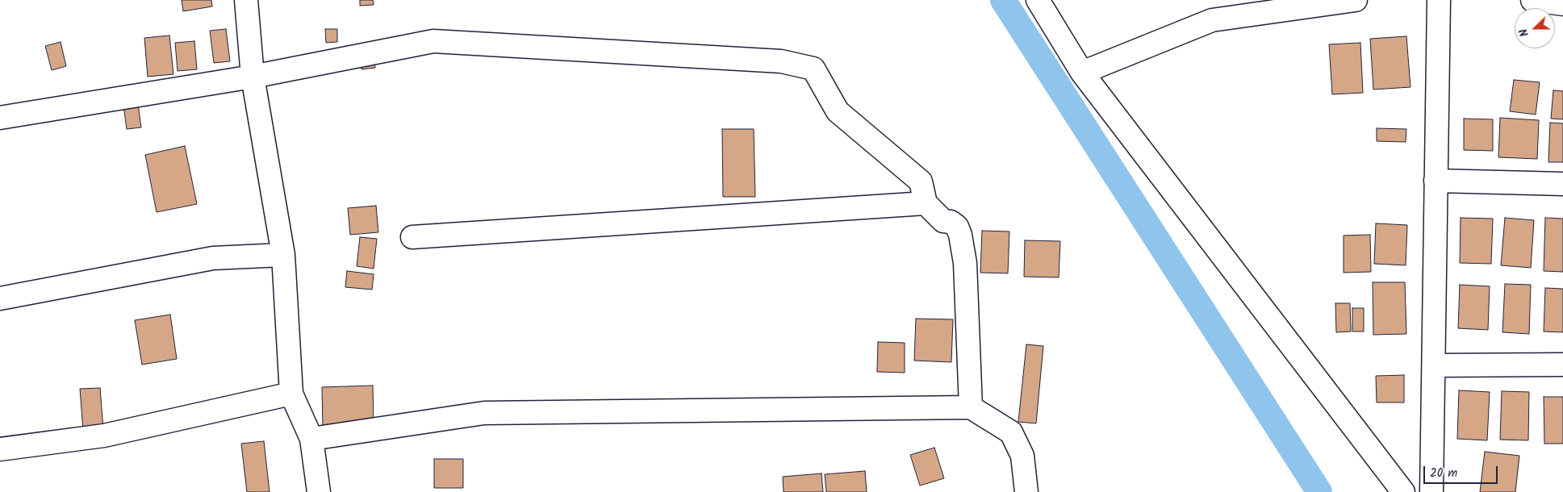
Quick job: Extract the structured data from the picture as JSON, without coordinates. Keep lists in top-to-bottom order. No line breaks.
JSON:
{"scale_bar":"20 m","north":"left"}
